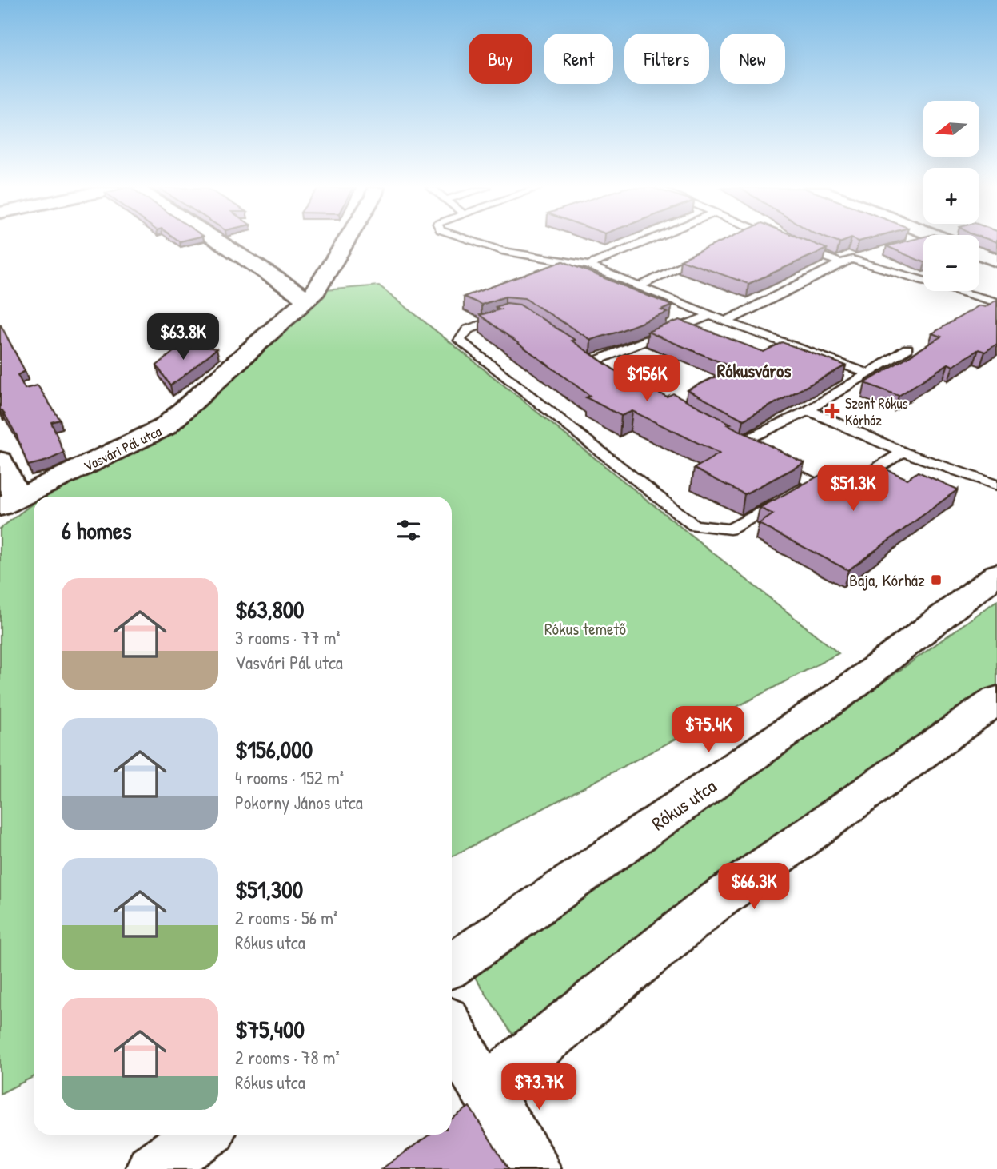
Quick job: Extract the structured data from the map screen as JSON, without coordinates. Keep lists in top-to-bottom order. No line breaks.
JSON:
{"streets":{"street":["Vasvári Pál utca","Rókus utca"]},"districts":["Rókusváros"],"parks":["Rókus temető"],"places":{"health":["Szent Rókus Kórház"],"transit":["Baja, Kórház"]},"north":"left","page":{"chip":["Buy","Rent","Filters","New"],"map_buttons":["+","−"],"price":["$63.8K","$156K","$51.3K","$75.4K","$66.3K","$73.7K"],"heading":"6 homes","list":[{"name":"$63,800","note":"3 rooms · 77 m² · Vasvári Pál utca"},{"name":"$156,000","note":"4 rooms · 152 m² · Pokorny János utca"},{"name":"$51,300","note":"2 rooms · 56 m² · Rókus utca"},{"name":"$75,400","note":"2 rooms · 78 m² · Rókus utca"}]}}
